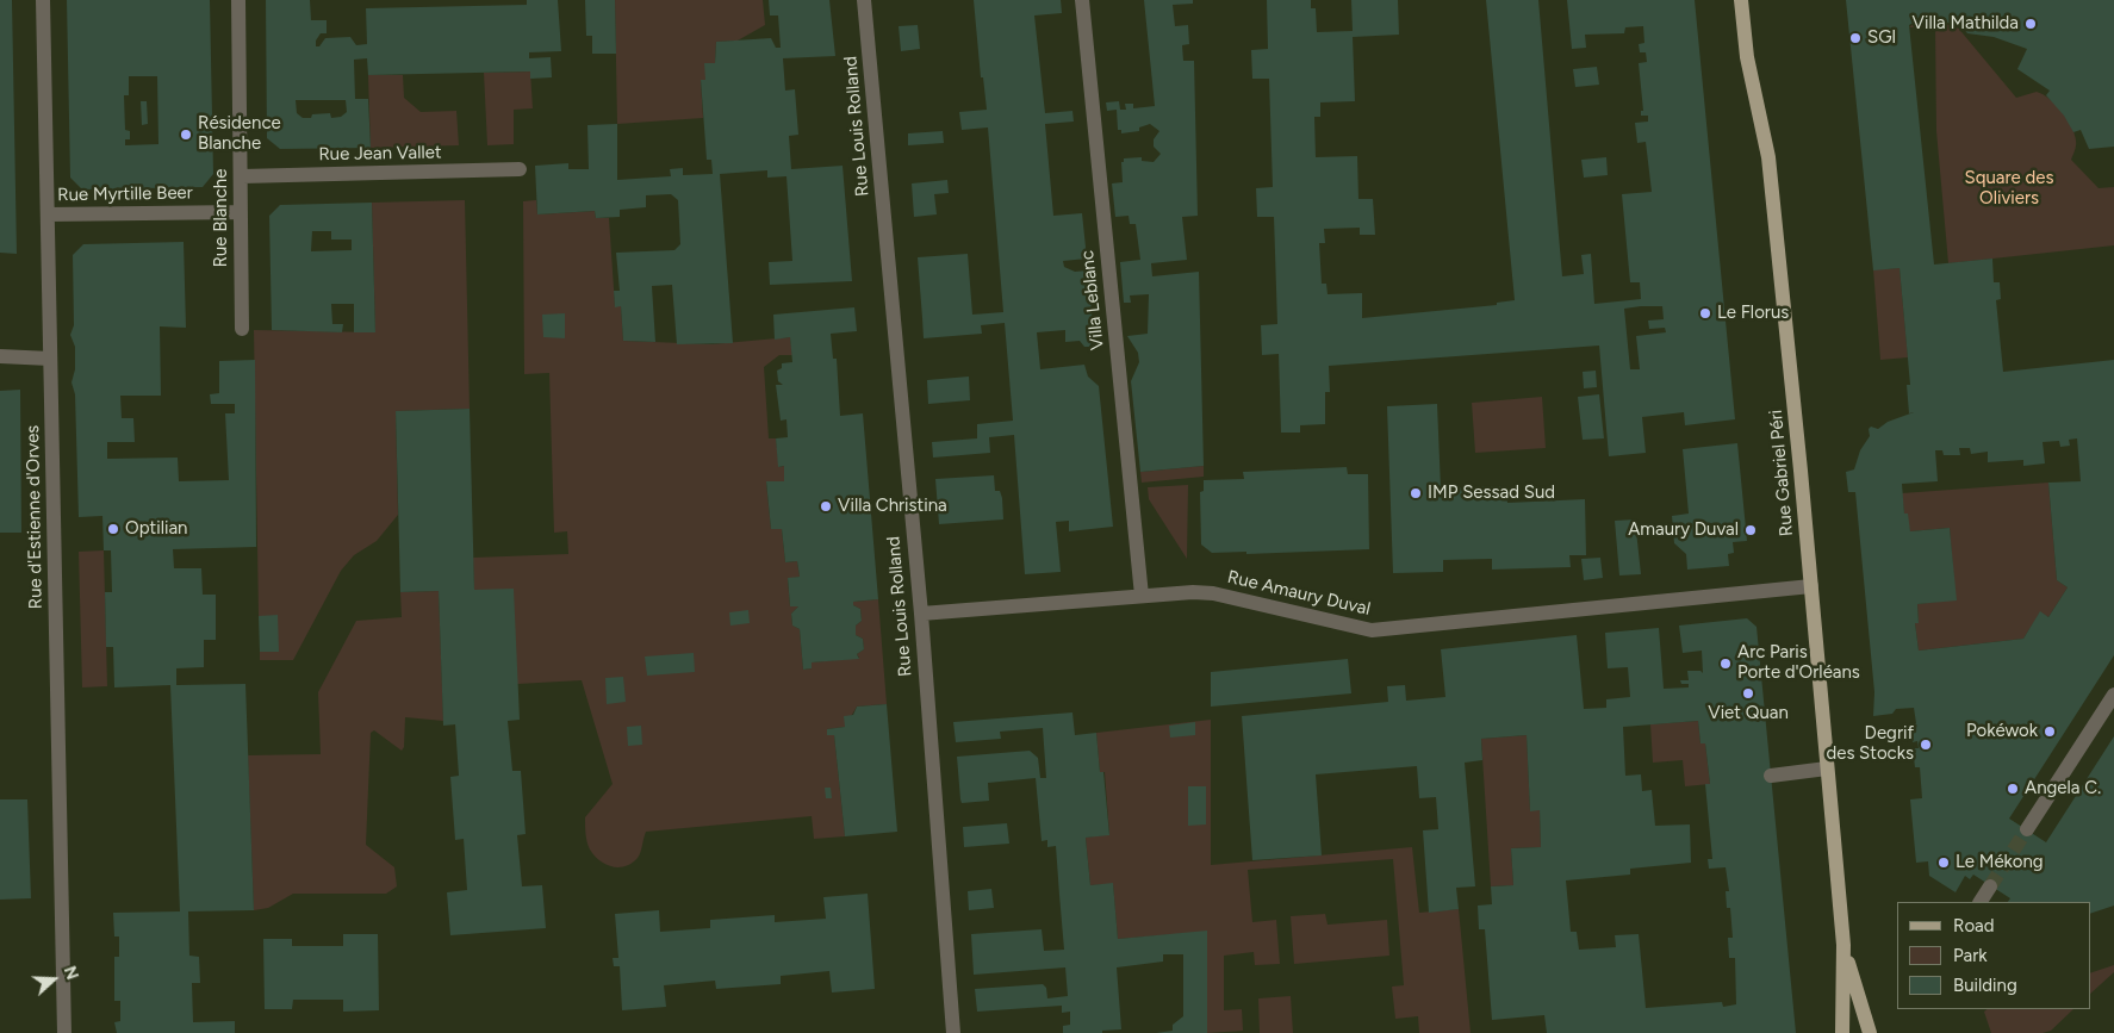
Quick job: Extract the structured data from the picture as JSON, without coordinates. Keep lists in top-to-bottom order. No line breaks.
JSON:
{"streets":{"main road":["Rue Gabriel Péri"],"street":["Rue Louis Rolland","Rue Jean Vallet","Rue Myrtille Beer","Rue Blanche","Villa Leblanc","Rue d'Estienne d'Orves","Rue Amaury Duval"]},"crossings":[["Rue Louis Rolland","Rue Amaury Duval"],["Rue Jean Vallet","Rue Blanche"],["Rue Myrtille Beer","Rue Blanche"],["Rue Myrtille Beer","Rue d'Estienne d'Orves"],["Villa Leblanc","Rue Amaury Duval"],["Rue Gabriel Péri","Rue Amaury Duval"]],"parks":["Square des Oliviers"],"places":["Villa Mathilda","SGI","Résidence Blanche","Le Florus","IMP Sessad Sud","Villa Christina","Optilian","Amaury Duval","Arc Paris Porte d'Orléans","Viet Quan","Pokéwok","Degrif des Stocks","Angela C.","Le Mékong"],"legend":["Road","Park","Building"],"north":"right"}
